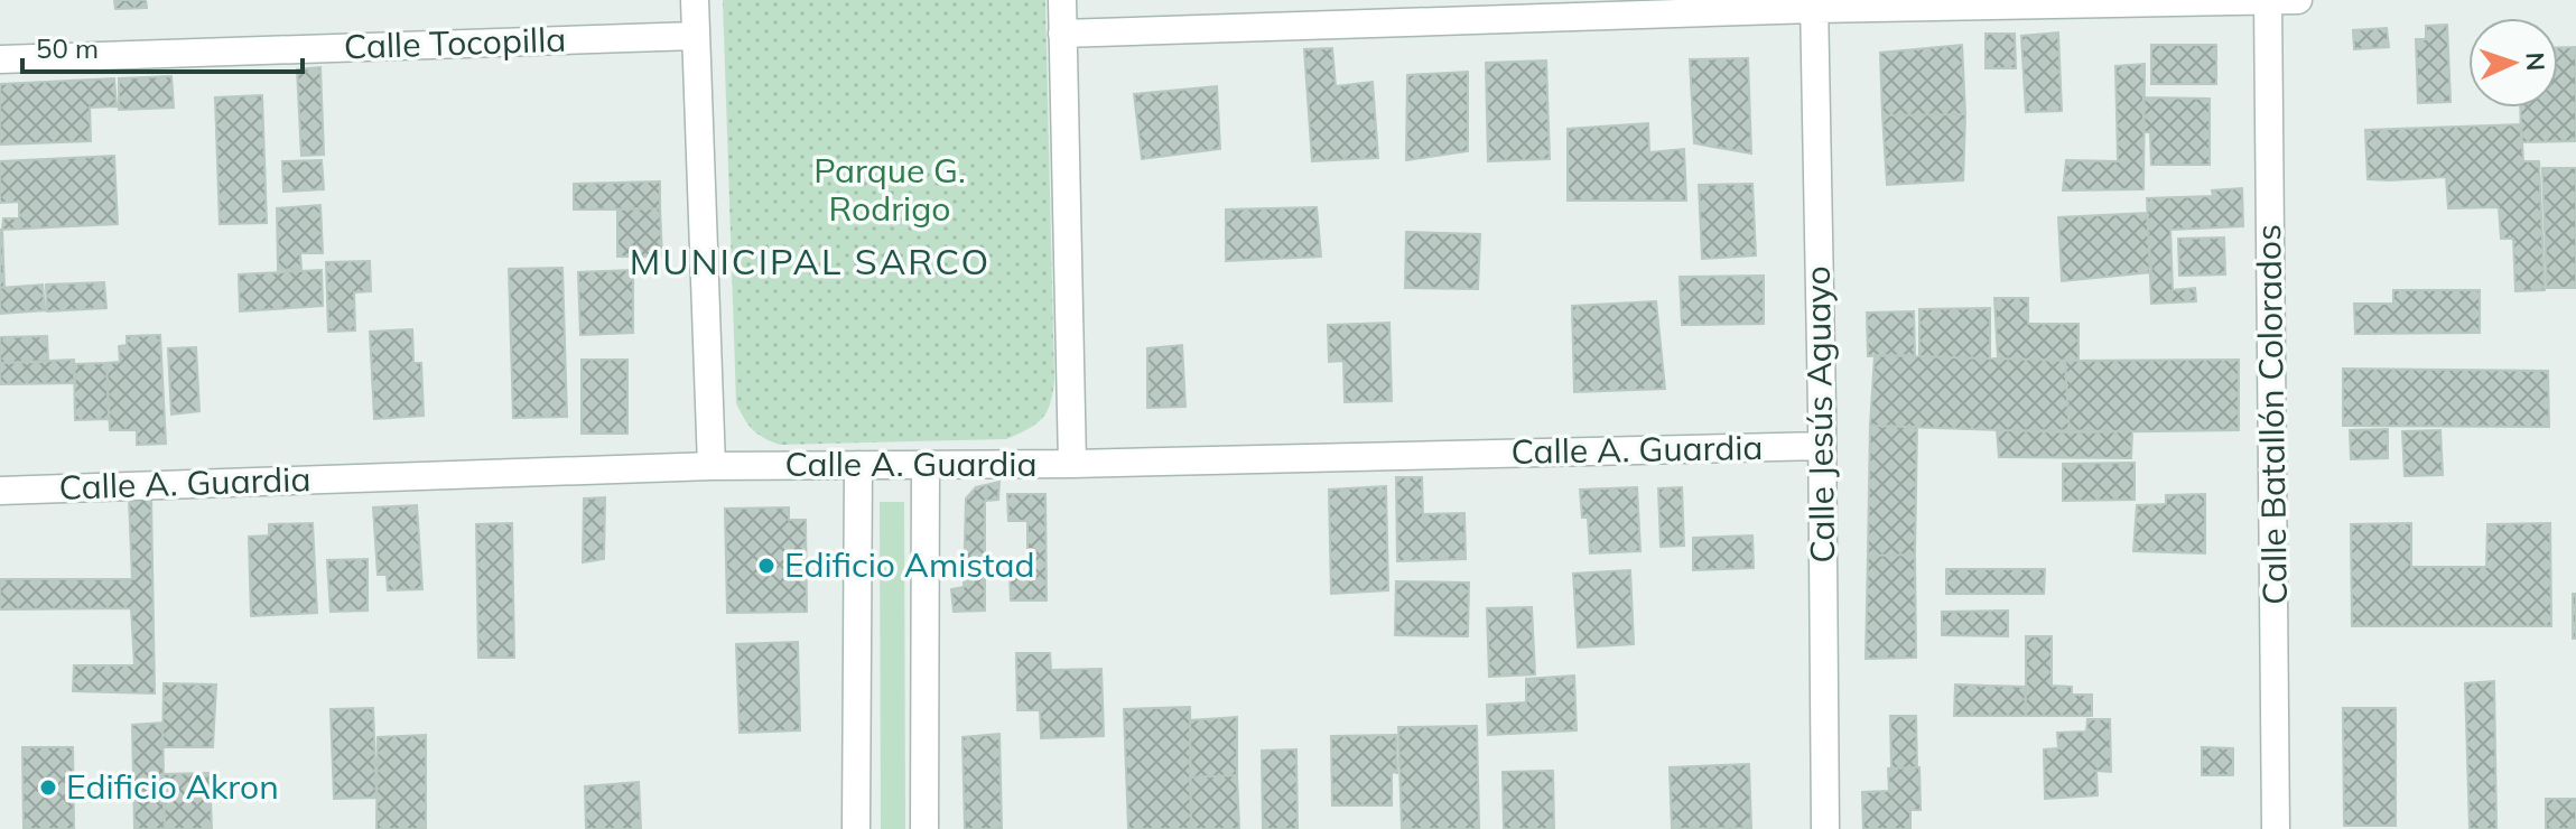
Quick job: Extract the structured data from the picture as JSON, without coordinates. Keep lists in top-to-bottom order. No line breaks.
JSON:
{"streets":{"street":["Calle Tocopilla","Calle Jesús Aguayo","Calle Batallón Colorados","Calle A. Guardia"]},"crossings":[["Calle Jesús Aguayo","Calle A. Guardia"]],"districts":["MUNICIPAL SARCO"],"parks":["Parque G. Rodrigo"],"places":["Edificio Amistad","Edificio Akron"],"scale_bar":"50 m","north":"right"}
